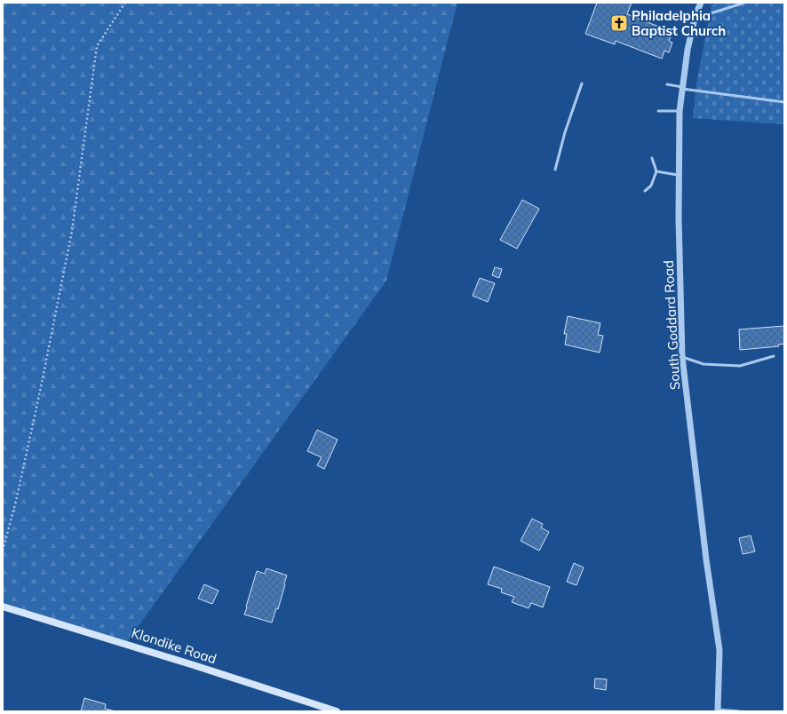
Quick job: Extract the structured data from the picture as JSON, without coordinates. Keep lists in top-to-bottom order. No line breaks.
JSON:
{"streets":{"main road":["Klondike Road"],"street":["South Goddard Road"]},"places":{"church":["Philadelphia Baptist Church"]}}
